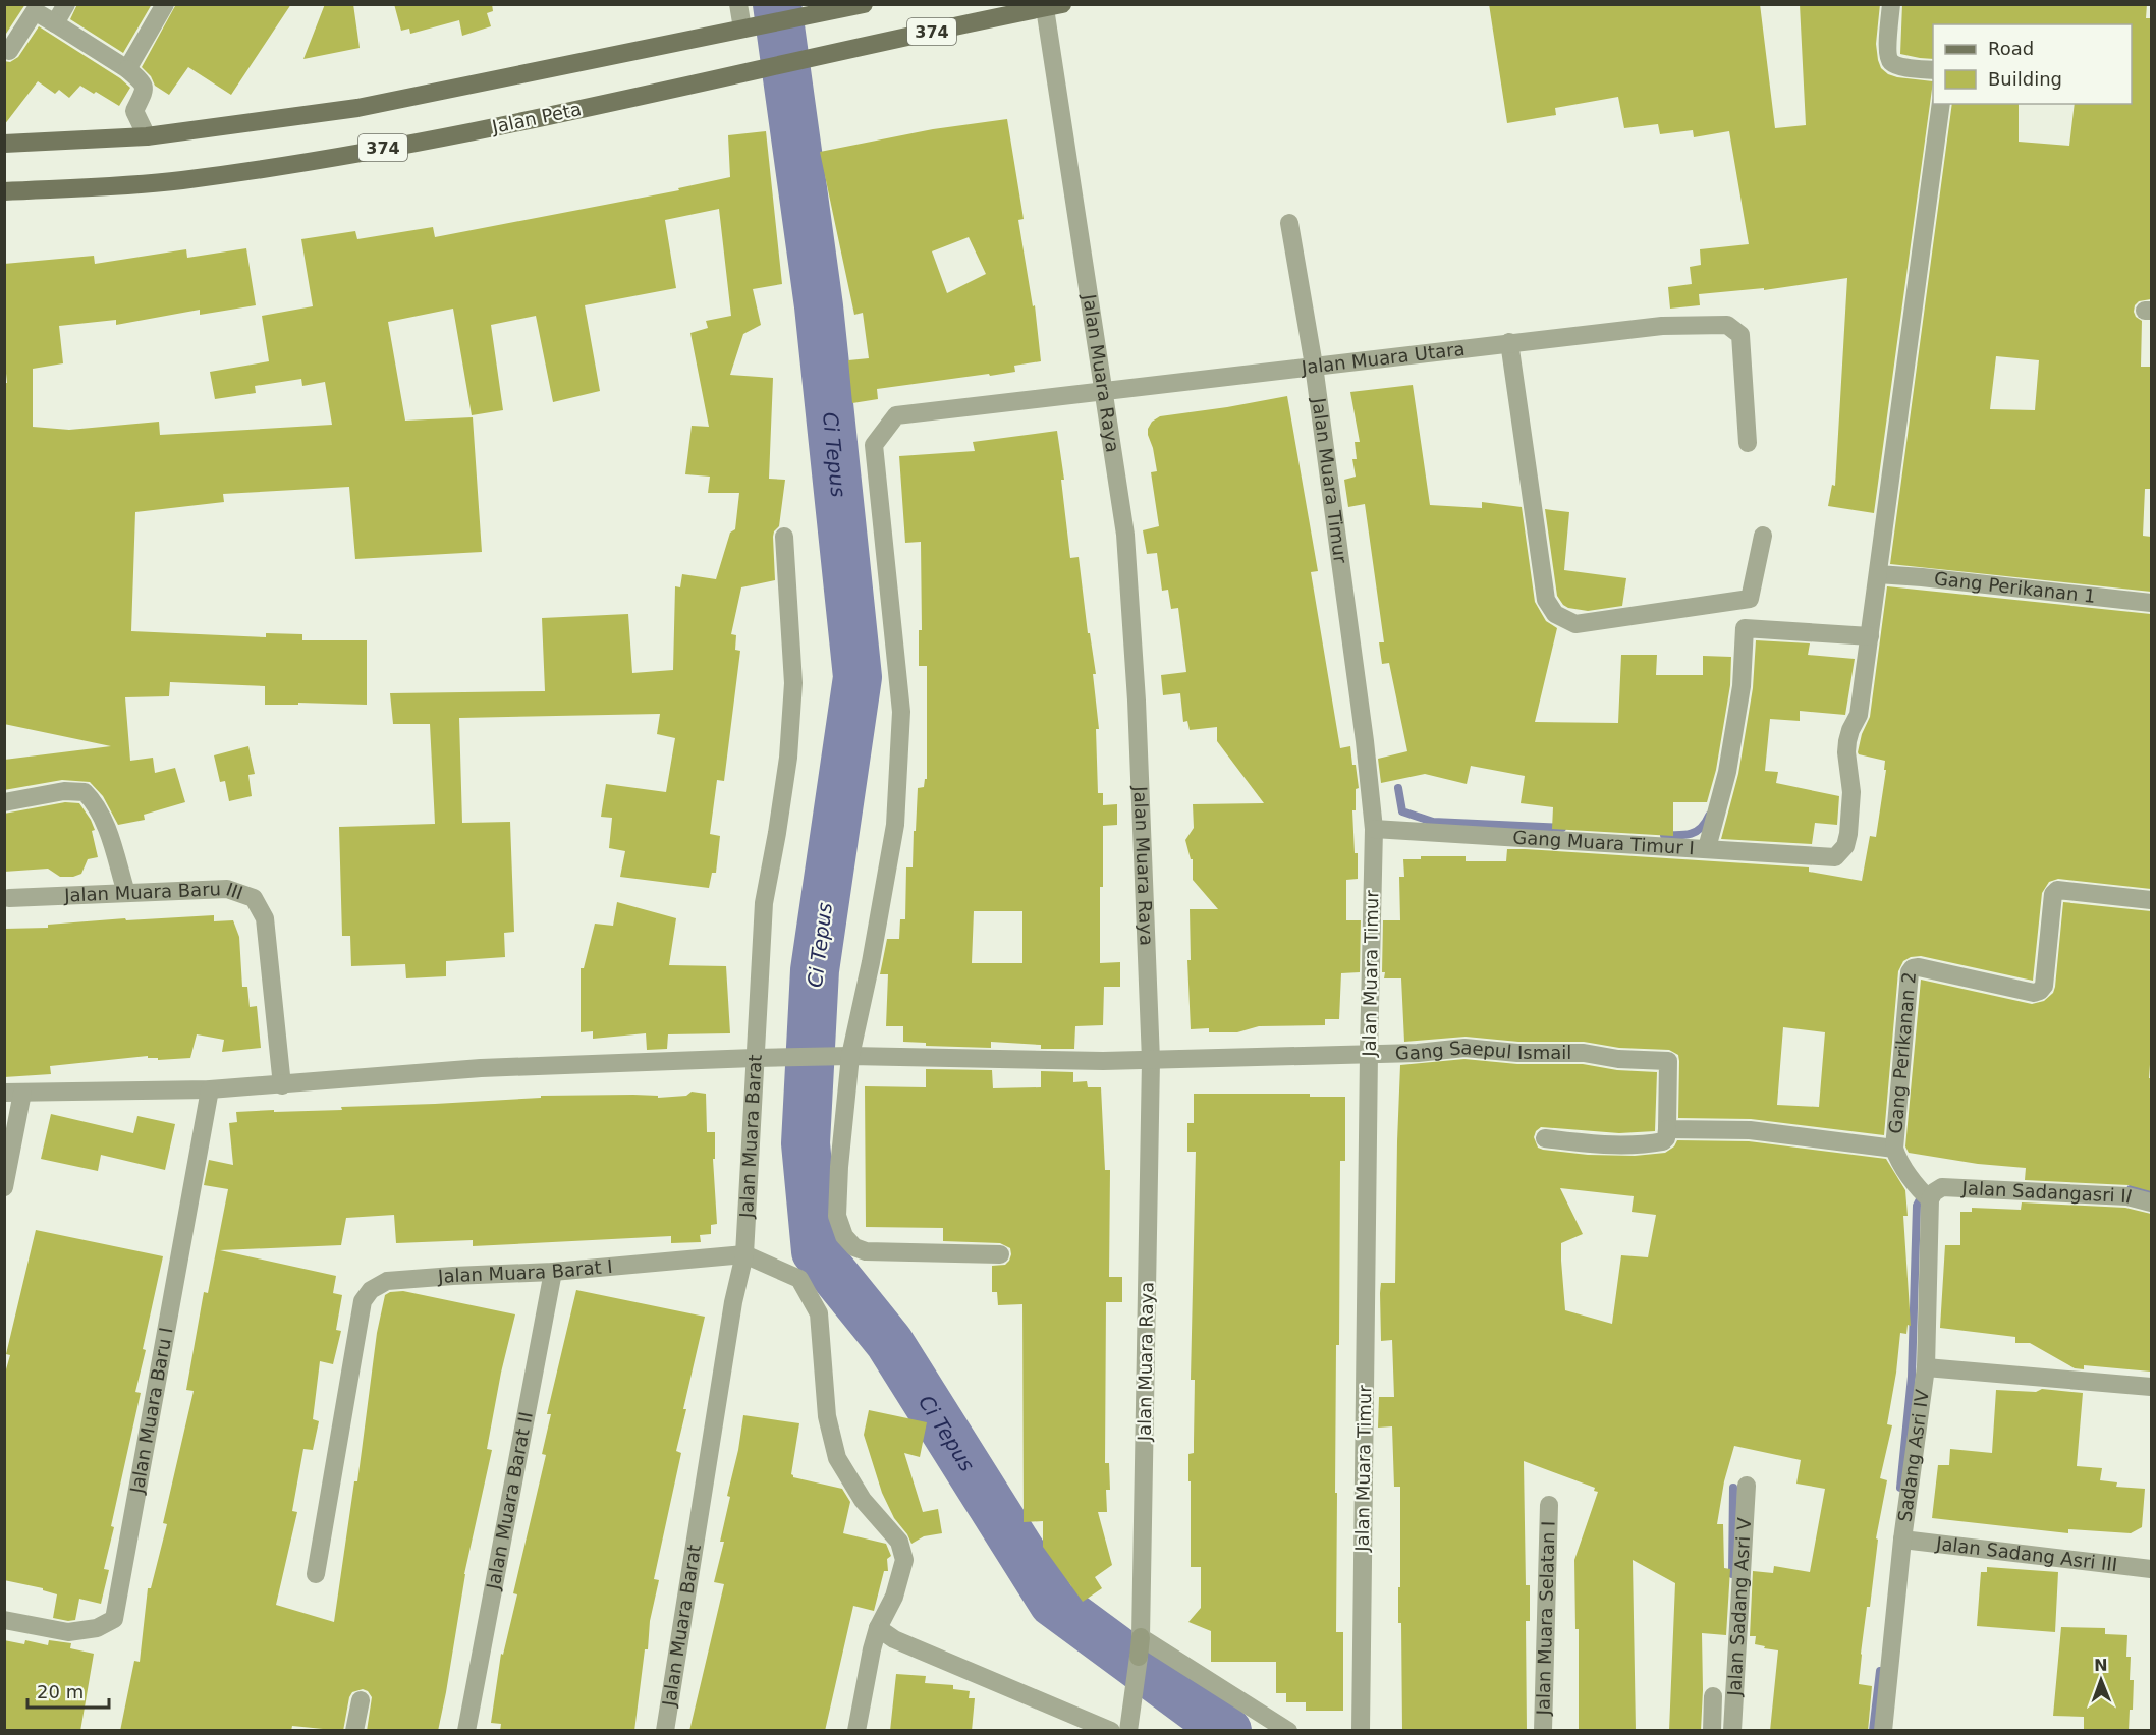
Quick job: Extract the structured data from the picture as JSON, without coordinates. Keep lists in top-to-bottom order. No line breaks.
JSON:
{"streets":{"main road":["374","Jalan Peta"],"street":["Jalan Muara Utara","Jalan Muara Raya","Jalan Muara Timur","Gang Perikanan 1","Gang Muara Timur I","Jalan Muara Baru III","Gang Saepul Ismail","Gang Perikanan 2","Jalan Muara Barat","Jalan Sadangasri II","Jalan Muara Barat I","Jalan Muara Baru I","Sadang Asri IV","Jalan Muara Barat II","Jalan Sadang Asri III","Jalan Sadang Asri V","Jalan Muara Selatan I"]},"crossings":[["Jalan Peta","Jalan Muara Raya"],["Jalan Muara Utara","Jalan Muara Raya"],["Jalan Muara Utara","Jalan Muara Timur"],["Jalan Muara Utara","Gang Saepul Ismail"],["Jalan Muara Raya","Gang Saepul Ismail"],["Jalan Muara Timur","Gang Muara Timur I"],["Jalan Muara Timur","Gang Saepul Ismail"],["Jalan Muara Baru III","Gang Saepul Ismail"],["Gang Saepul Ismail","Jalan Muara Barat"],["Gang Saepul Ismail","Jalan Muara Baru I"],["Gang Perikanan 2","Jalan Sadangasri II"],["Gang Perikanan 2","Sadang Asri IV"],["Jalan Muara Barat","Jalan Muara Barat I"],["Jalan Sadangasri II","Sadang Asri IV"],["Jalan Muara Barat I","Jalan Muara Barat II"],["Sadang Asri IV","Jalan Sadang Asri III"]],"water":["Ci Tepus"],"legend":["Road","Building"],"scale_bar":"20 m","north":"top"}
